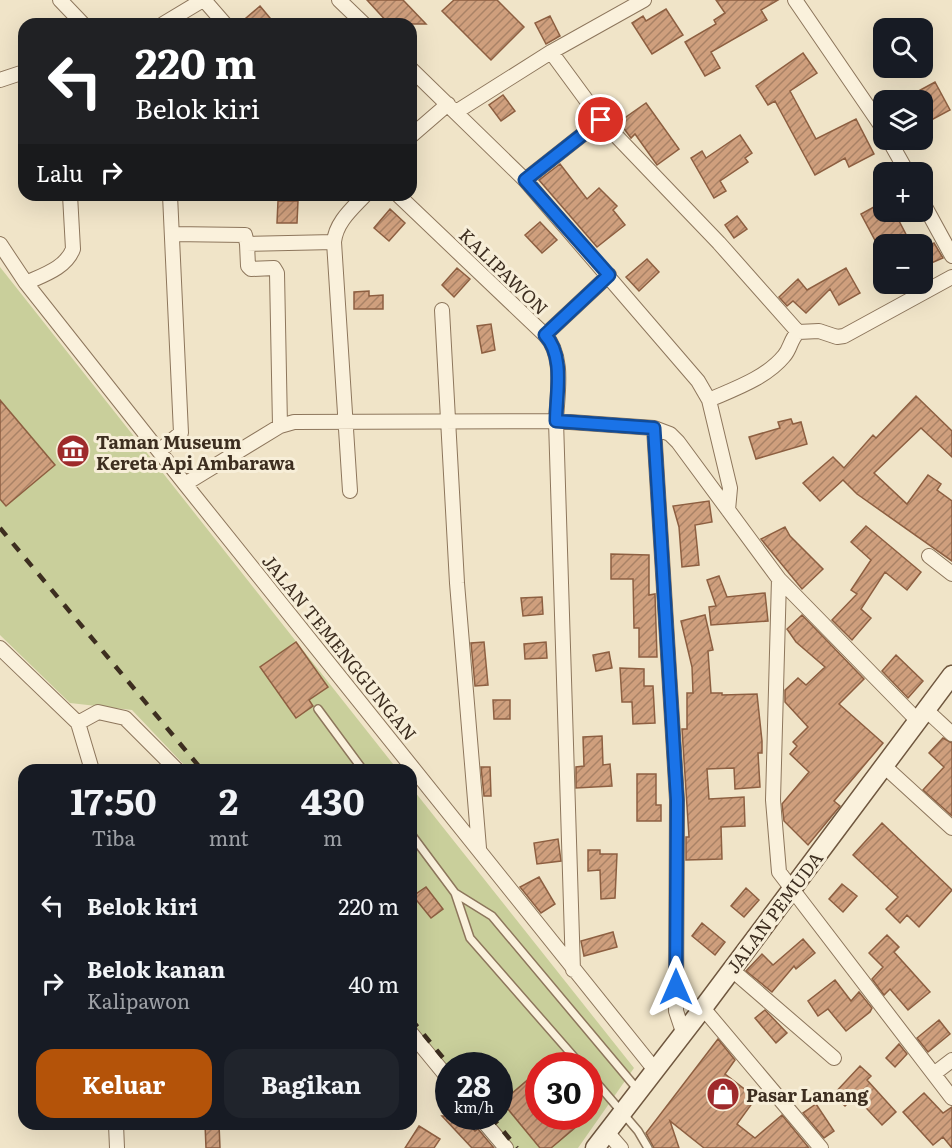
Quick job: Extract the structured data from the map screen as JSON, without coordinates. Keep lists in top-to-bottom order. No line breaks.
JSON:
{"streets":{"main road":["JALAN PEMUDA"],"street":["KALIPAWON","JALAN TEMENGGUNGAN"]},"crossings":[["KALIPAWON","JALAN TEMENGGUNGAN"],["JALAN TEMENGGUNGAN","JALAN PEMUDA"]],"places":{"museum":["Taman Museum Kereta Api Ambarawa"],"shop":["Pasar Lanang"]},"page":{"map_buttons":["+","−"],"turn":["220 m","Belok kiri"],"then":"Lalu","eta":["17:50","Tiba","2","mnt","430","m"],"list":[{"name":"Belok kiri","value":"220 m"},{"name":"Belok kanan","note":"Kalipawon","value":"40 m"}],"buttons":["Keluar","Bagikan"],"speed":"28 km/h","limit":"30"}}
